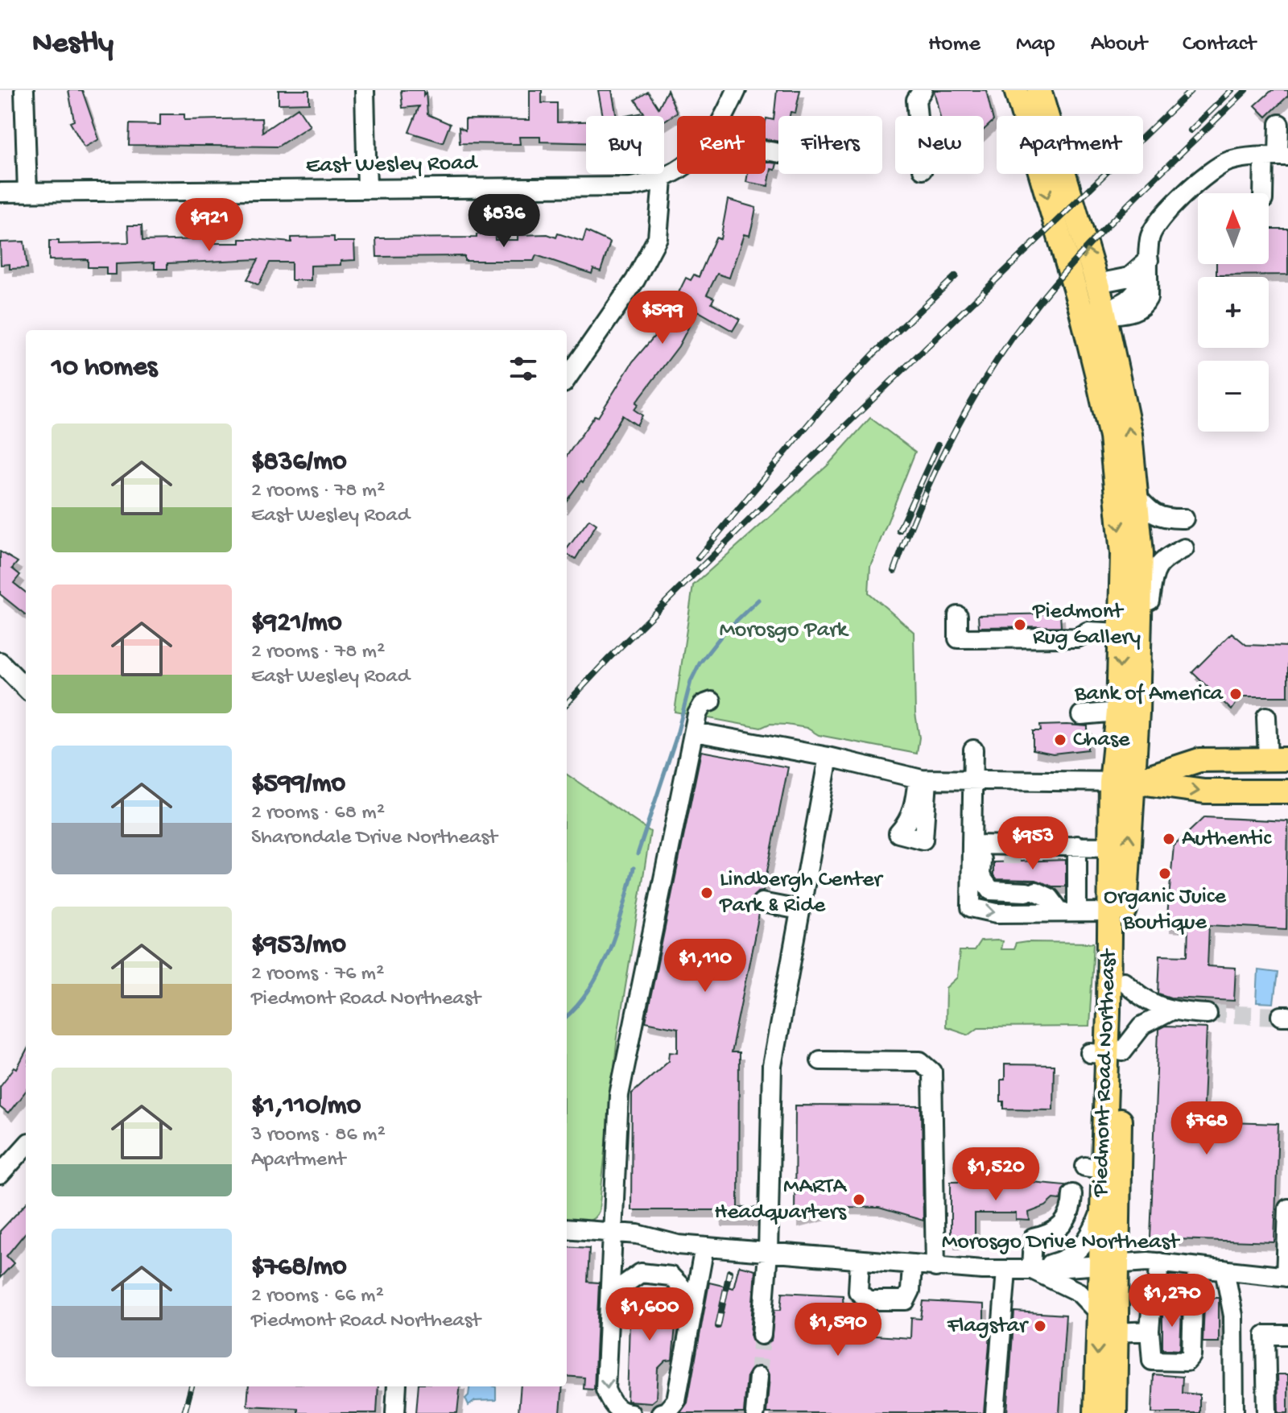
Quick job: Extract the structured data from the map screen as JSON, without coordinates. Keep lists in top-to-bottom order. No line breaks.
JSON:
{"streets":{"main road":["Piedmont Road Northeast"],"street":["East Wesley Road","Morosgo Drive Northeast"]},"crossings":[["Piedmont Road Northeast","Morosgo Drive Northeast"]],"parks":["Morosgo Park"],"places":["Piedmont Rug Gallery","Bank of America","Chase","Authentic","Organic Juice Boutique","Lindbergh Center Park & Ride","MARTA Headquarters","Flagstar"],"north":"top","page":{"header":"Nestly","nav":["Home","Map","About","Contact"],"chip":["Buy","Rent","Filters","New","Apartment"],"map_buttons":["+","−"],"price":["$836","$921","$599","$953","$1,110","$768","$1,520","$1,270","$1,600","$1,590"],"heading":"10 homes","list":[{"name":"$836/mo","note":"2 rooms · 78 m² · East Wesley Road"},{"name":"$921/mo","note":"2 rooms · 78 m² · East Wesley Road"},{"name":"$599/mo","note":"2 rooms · 68 m² · Sharondale Drive Northeast"},{"name":"$953/mo","note":"2 rooms · 76 m² · Piedmont Road Northeast"},{"name":"$1,110/mo","note":"3 rooms · 86 m² · Apartment"},{"name":"$768/mo","note":"2 rooms · 66 m² · Piedmont Road Northeast"}]}}
